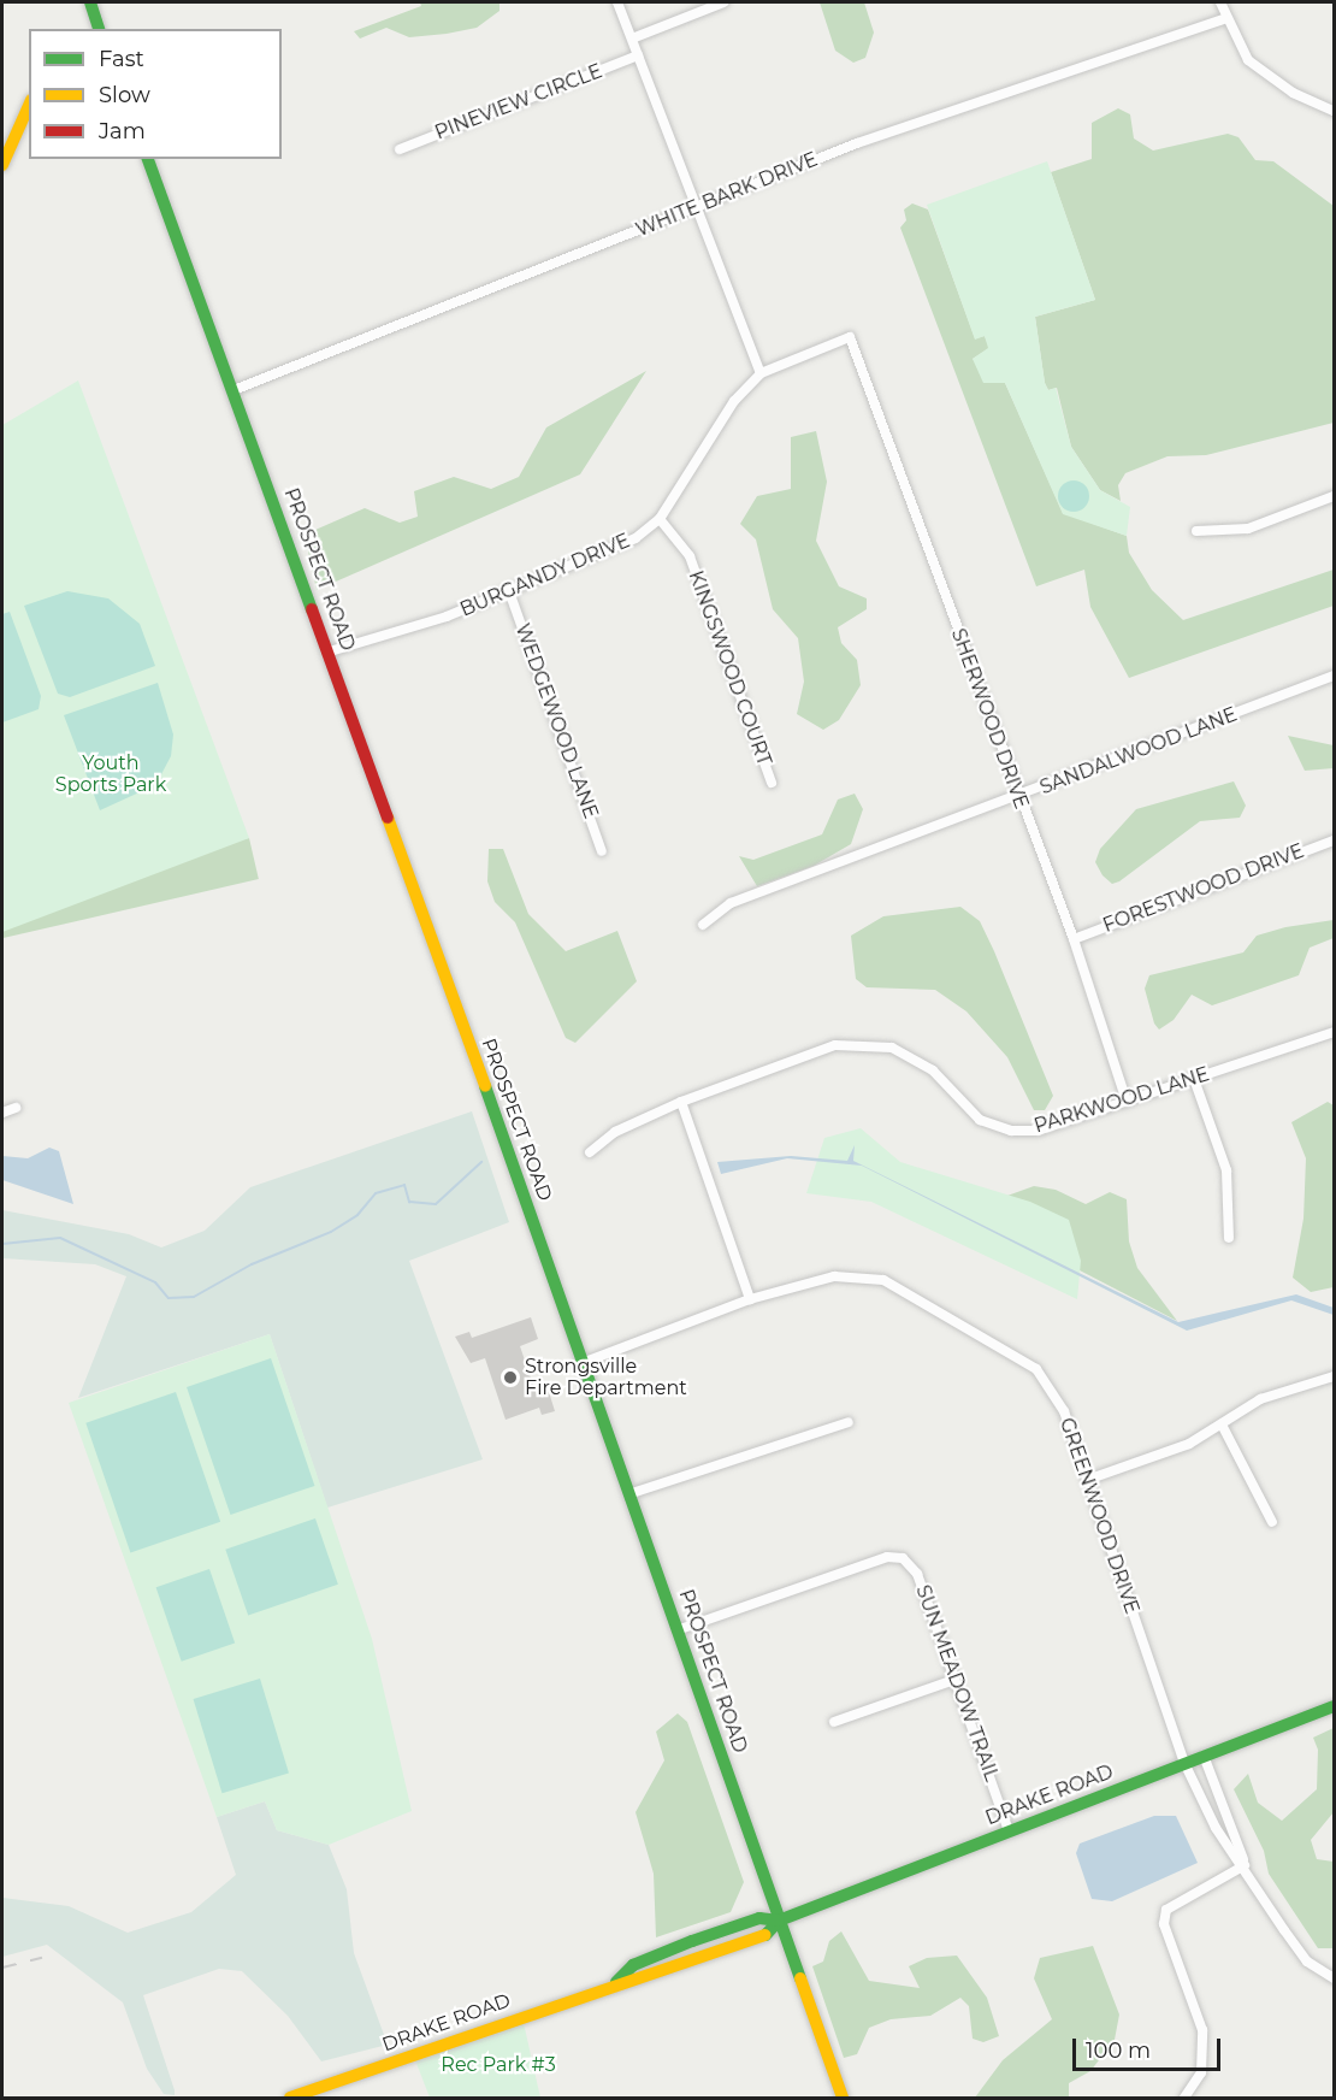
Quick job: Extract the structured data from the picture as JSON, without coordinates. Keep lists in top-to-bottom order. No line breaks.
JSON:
{"streets":{"street":["PINEVIEW CIRCLE","WHITE BARK DRIVE","PROSPECT ROAD","BURGANDY DRIVE","KINGSWOOD COURT","SHERWOOD DRIVE","WEDGEWOOD LANE","SANDALWOOD LANE","FORESTWOOD DRIVE","PARKWOOD LANE","GREENWOOD DRIVE","SUN MEADOW TRAIL","DRAKE ROAD"]},"crossings":[["WHITE BARK DRIVE","PROSPECT ROAD"],["PROSPECT ROAD","BURGANDY DRIVE"],["PROSPECT ROAD","GREENWOOD DRIVE"],["PROSPECT ROAD","SUN MEADOW TRAIL"],["PROSPECT ROAD","DRAKE ROAD"],["BURGANDY DRIVE","KINGSWOOD COURT"],["BURGANDY DRIVE","SHERWOOD DRIVE"],["BURGANDY DRIVE","WEDGEWOOD LANE"],["SHERWOOD DRIVE","SANDALWOOD LANE"],["SHERWOOD DRIVE","FORESTWOOD DRIVE"],["SHERWOOD DRIVE","PARKWOOD LANE"],["GREENWOOD DRIVE","DRAKE ROAD"],["SUN MEADOW TRAIL","DRAKE ROAD"]],"parks":["Youth Sports Park","Rec Park #3"],"places":["Strongsville Fire Department"],"legend":["Fast","Slow","Jam"],"scale_bar":"100 m"}
